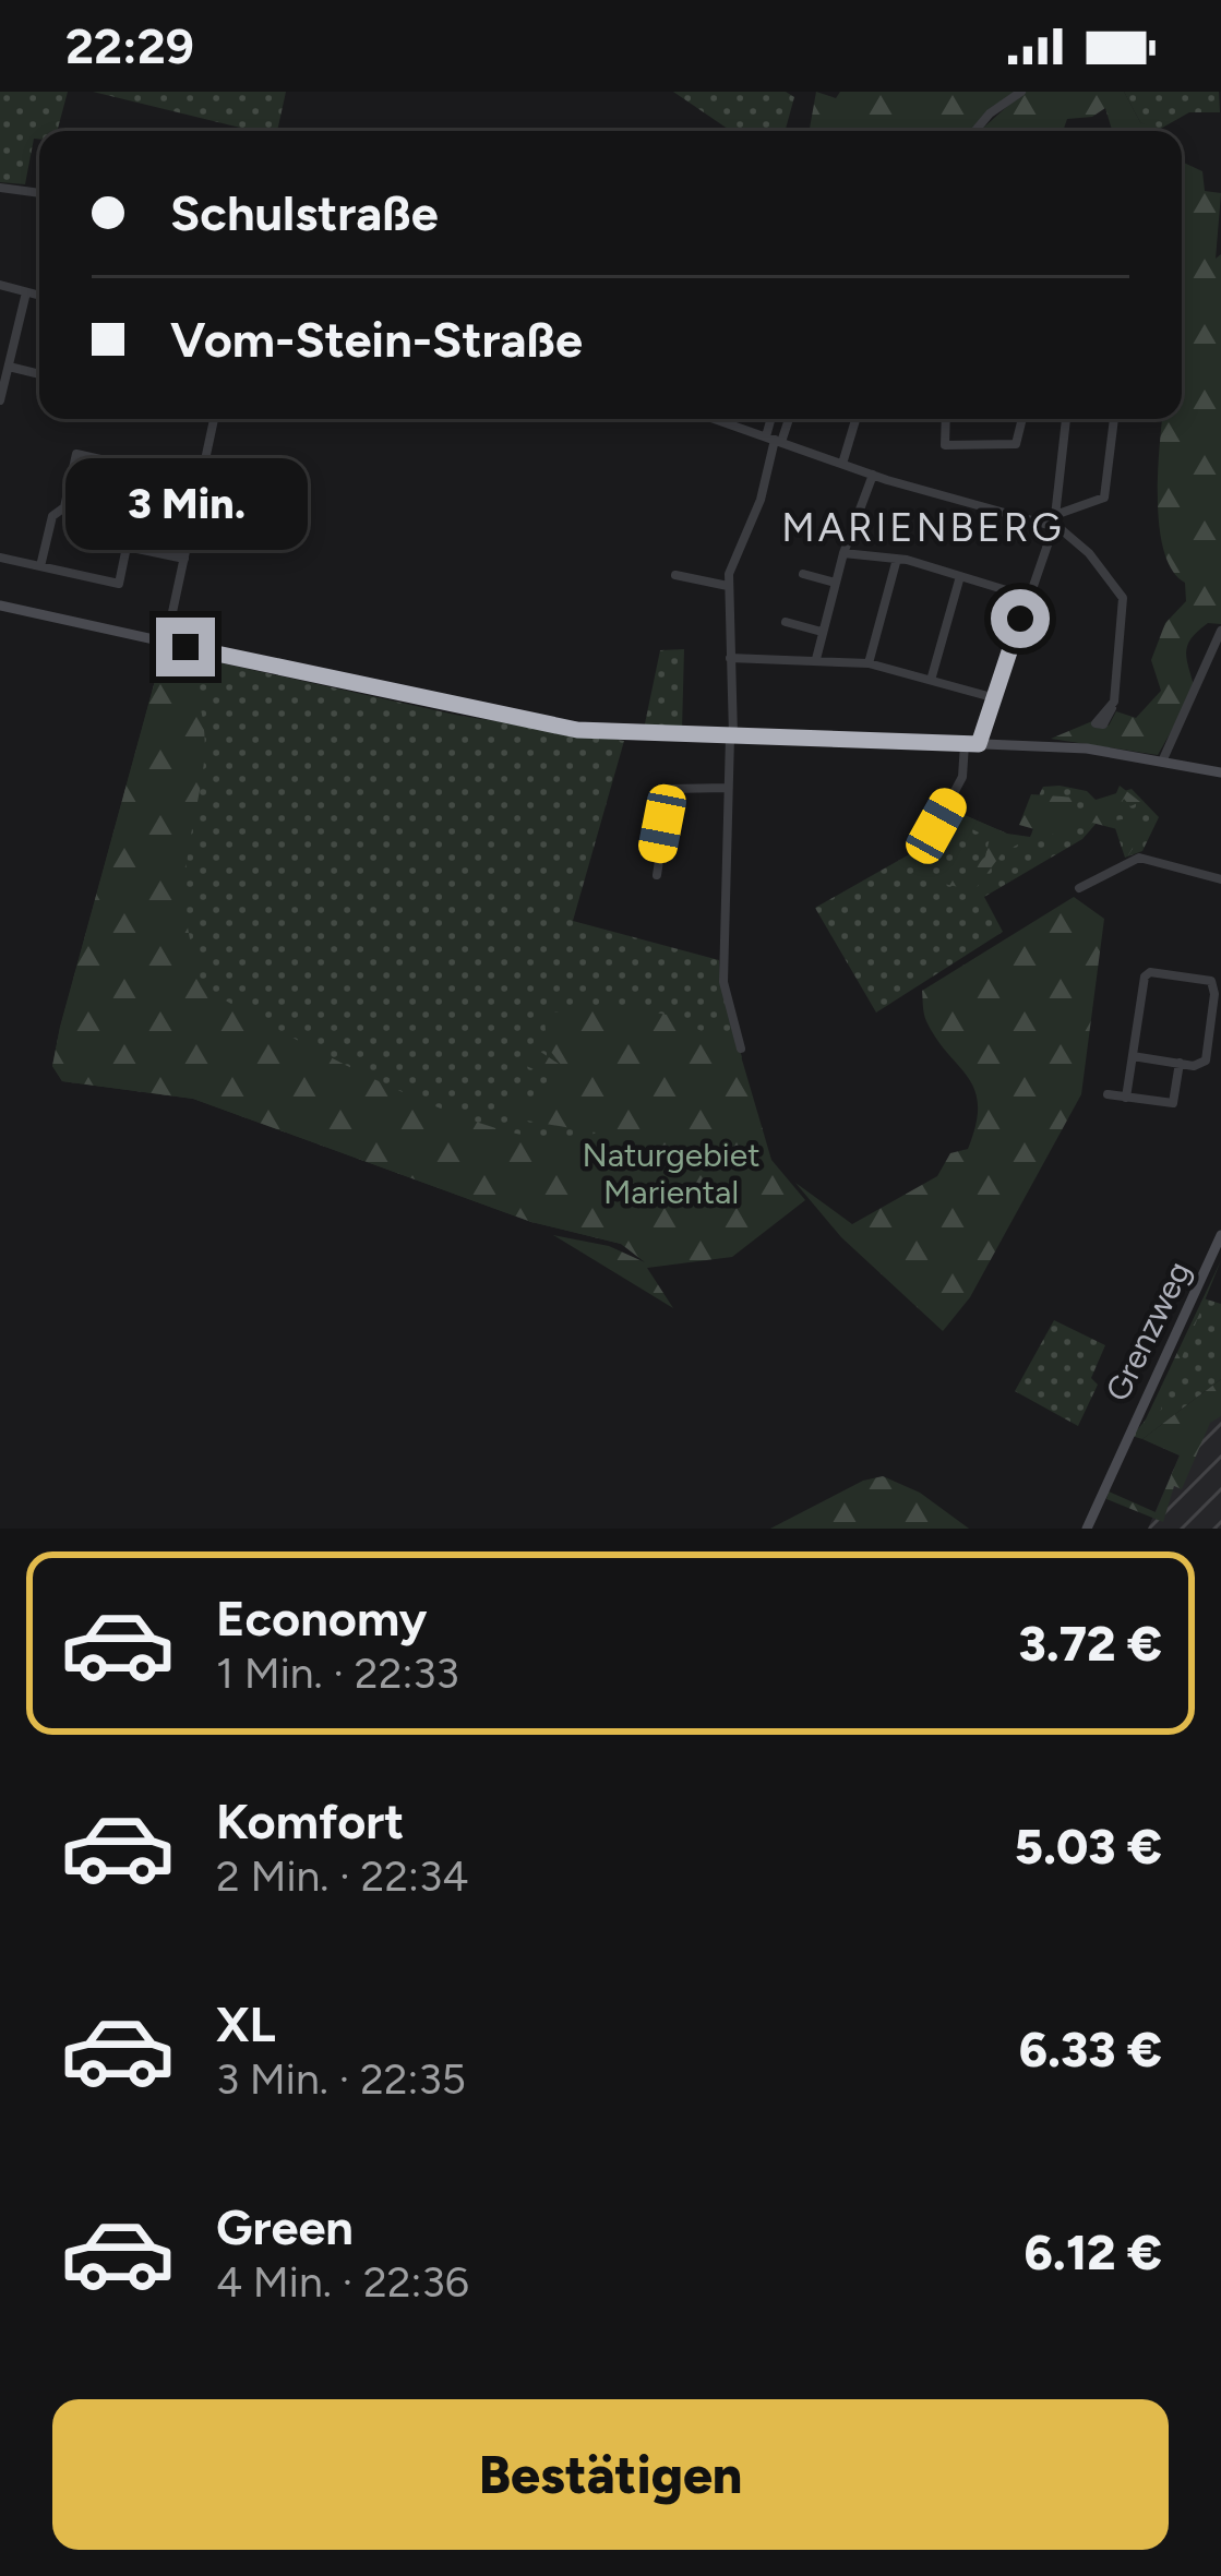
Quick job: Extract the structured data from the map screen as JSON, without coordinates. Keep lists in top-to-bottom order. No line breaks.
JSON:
{"streets":{"main road":["Grenzweg"]},"districts":["MARIENBERG"],"parks":["Naturgebiet Mariental"],"page":{"status":"22:29","banner":["Schulstraße","Vom-Stein-Straße"],"bubble":"3 Min.","list":[{"name":"Economy","note":"1 Min. · 22:33","value":"3.72 €"},{"name":"Komfort","note":"2 Min. · 22:34","value":"5.03 €"},{"name":"XL","note":"3 Min. · 22:35","value":"6.33 €"},{"name":"Green","note":"4 Min. · 22:36","value":"6.12 €"}],"buttons":"Bestätigen"}}
